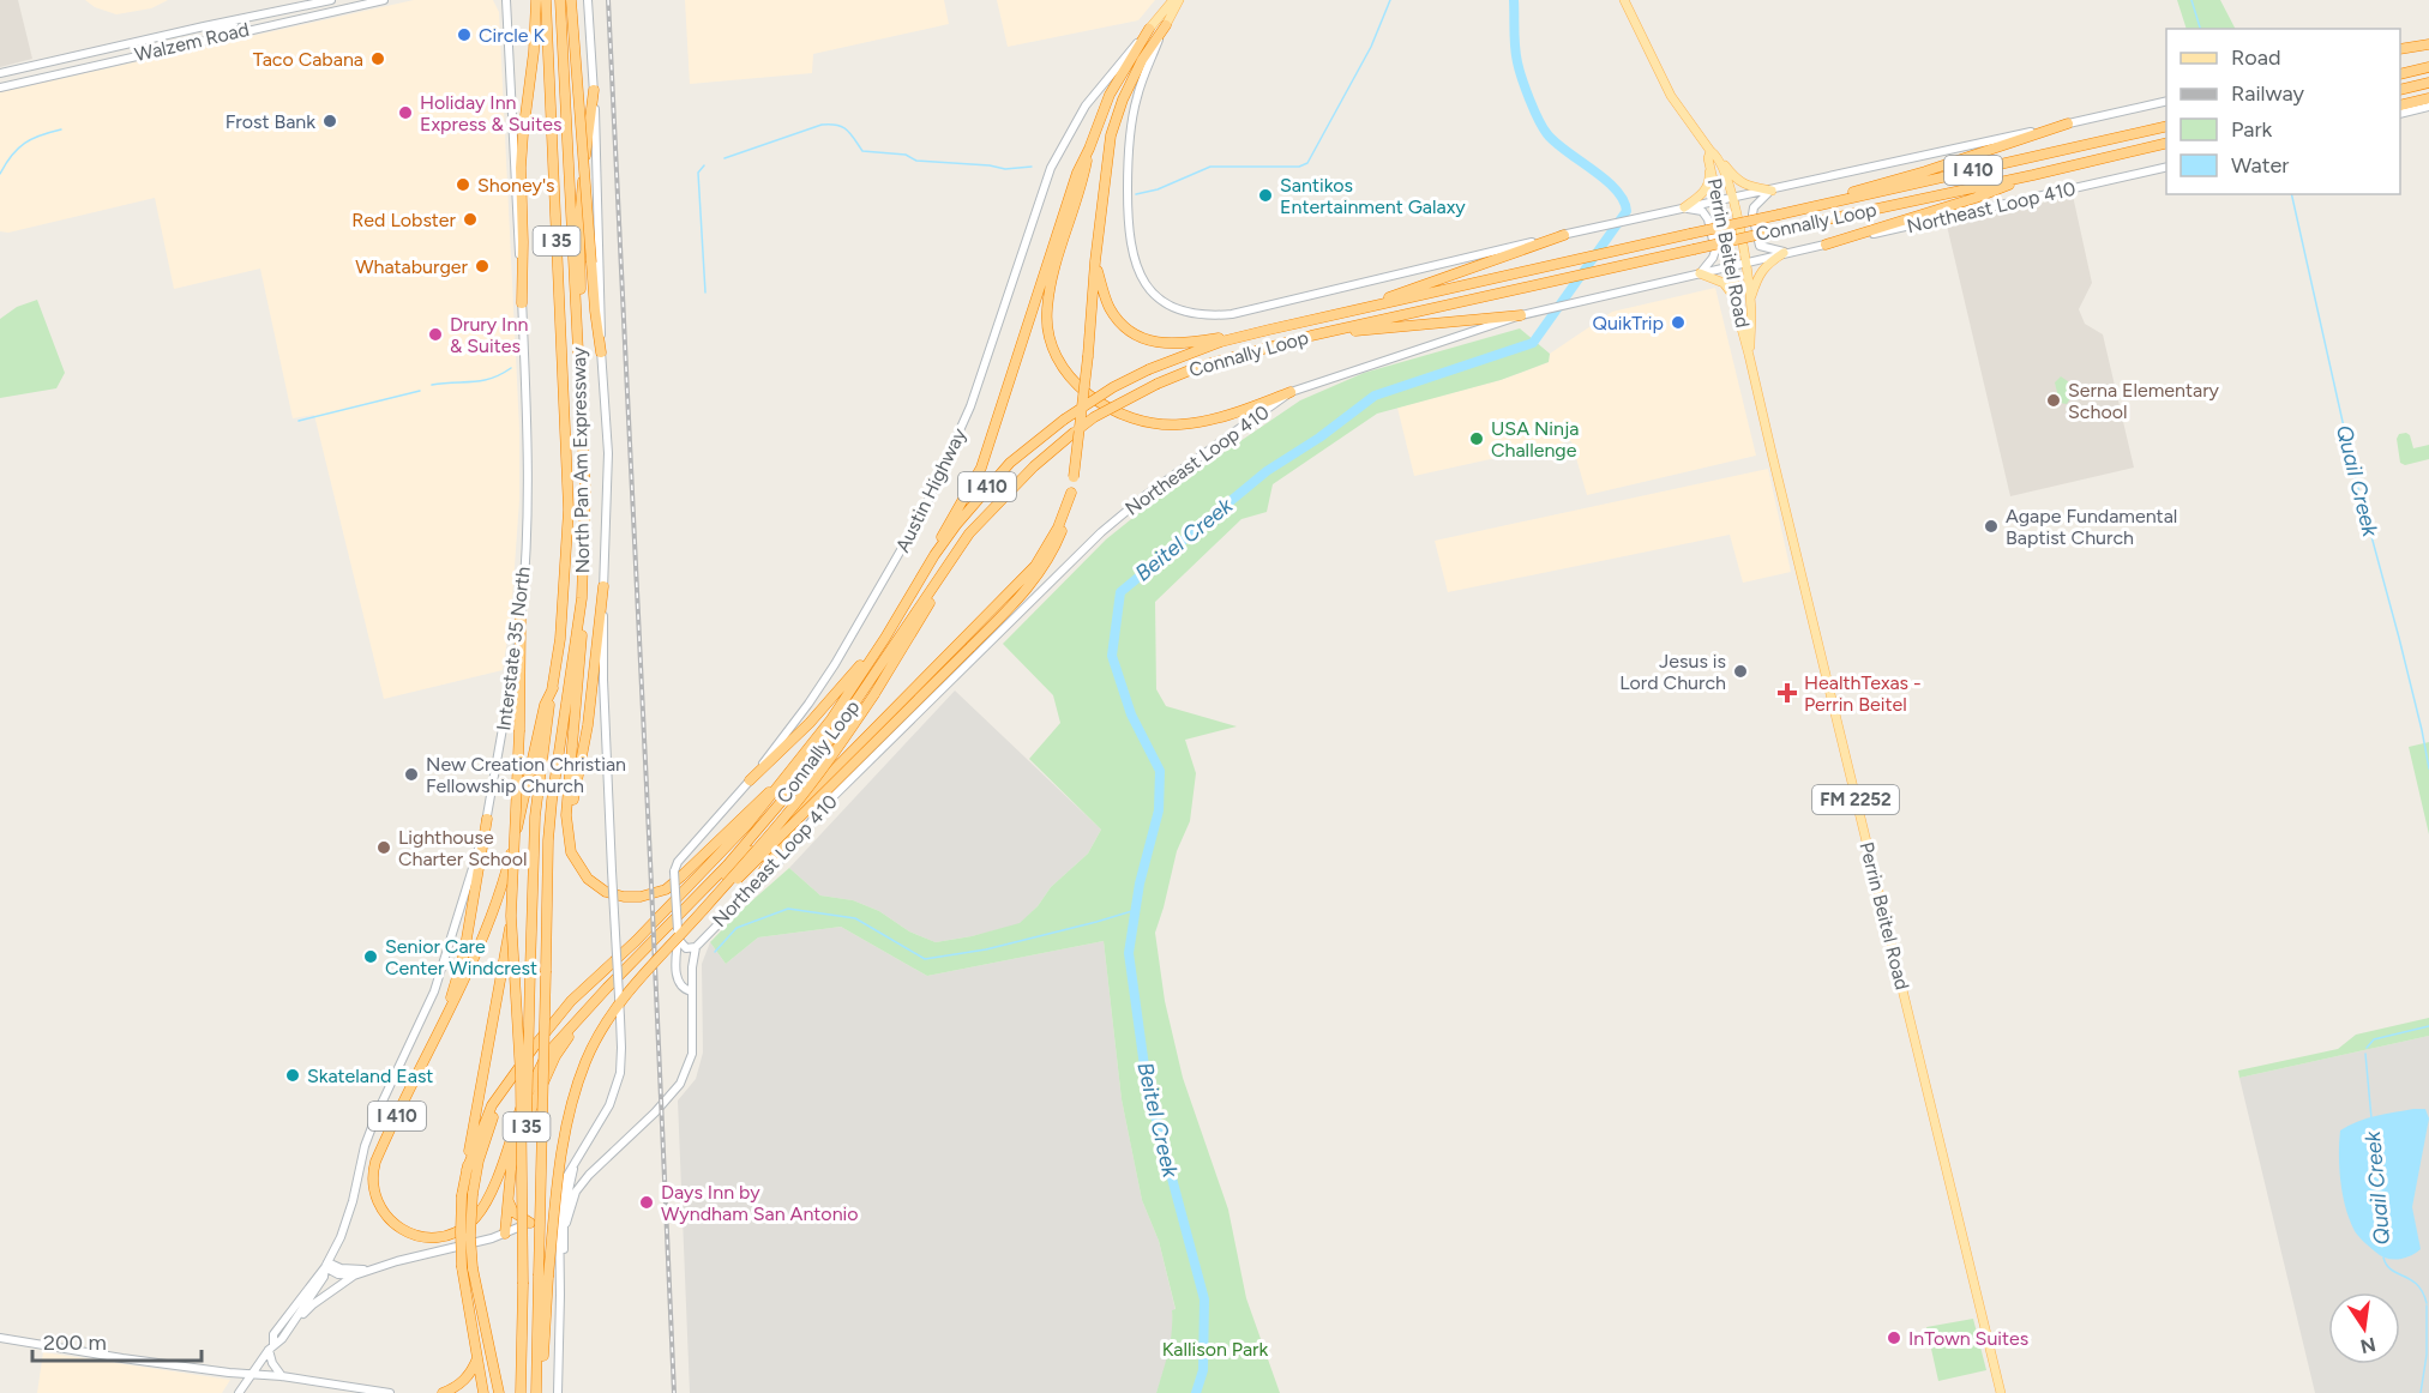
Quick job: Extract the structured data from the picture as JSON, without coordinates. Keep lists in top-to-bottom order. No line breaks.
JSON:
{"streets":{"highway":["I 410","Connally Loop","I 35","North Pan Am Expressway"],"main road":["Walzem Road","Northeast Loop 410","Perrin Beitel Road","Austin Highway","Interstate 35 North","FM 2252"]},"crossings":[["I 410","Connally Loop"],["I 410","North Pan Am Expressway"],["Northeast Loop 410","Perrin Beitel Road"]],"water":["Quail Creek","Beitel Creek"],"parks":["Kallison Park"],"places":{"other":["Circle K","Taco Cabana","Holiday Inn Express & Suites","Frost Bank","Shoney's","Santikos Entertainment Galaxy","Red Lobster","Whataburger","QuikTrip","Drury Inn & Suites","Serna Elementary School","USA Ninja Challenge","Agape Fundamental Baptist Church","Jesus is Lord Church","New Creation Christian Fellowship Church","Lighthouse Charter School","Senior Care Center Windcrest","Skateland East","Days Inn by Wyndham San Antonio","InTown Suites"],"health":["HealthTexas - Perrin Beitel"]},"legend":["Road","Railway","Park","Water"],"scale_bar":"200 m","north":"bottom"}
